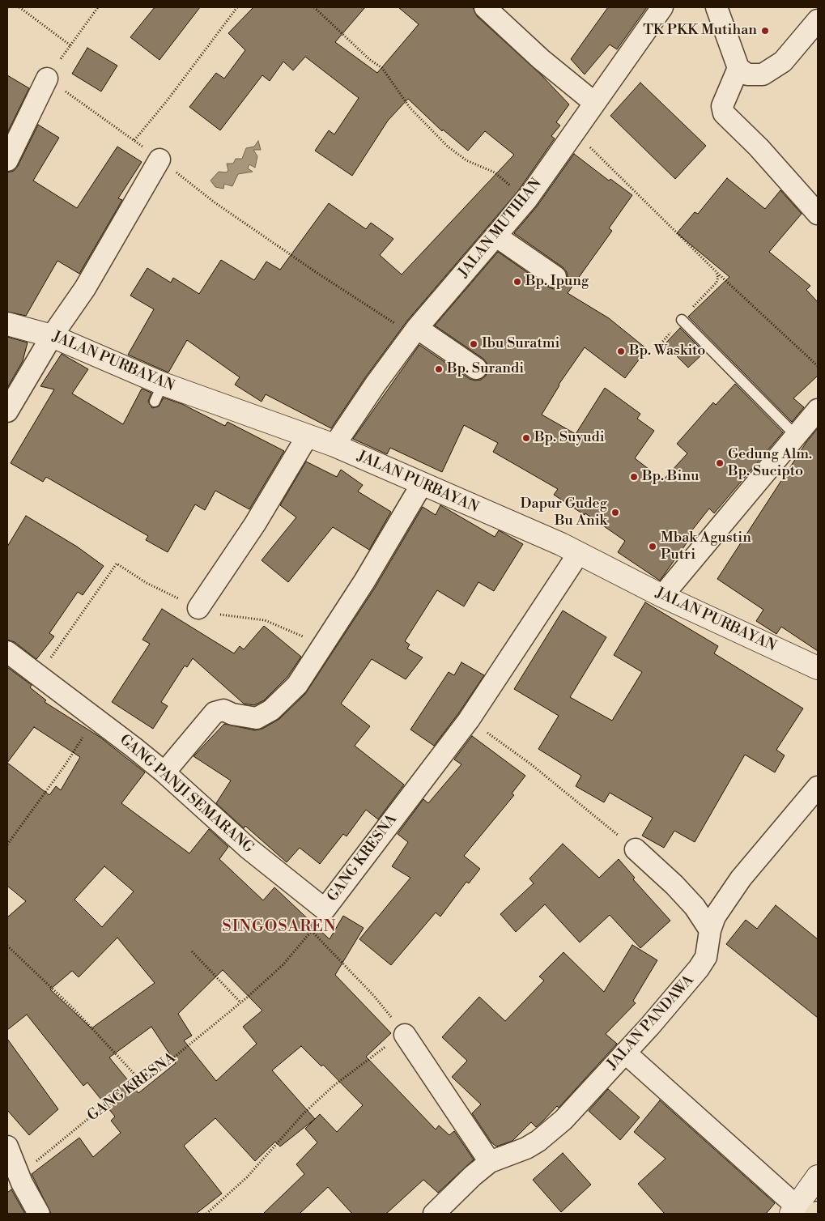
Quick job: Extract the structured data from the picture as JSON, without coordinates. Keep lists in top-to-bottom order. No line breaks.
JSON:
{"streets":{"street":["JALAN MUTIHAN","JALAN PURBAYAN","GANG PANJI SEMARANG","GANG KRESNA","JALAN PANDAWA"]},"crossings":[["JALAN MUTIHAN","JALAN PURBAYAN"],["JALAN PURBAYAN","GANG KRESNA"],["GANG PANJI SEMARANG","GANG KRESNA"]],"districts":["SINGOSAREN"],"places":["TK PKK Mutihan","Bp. Ipung","Ibu Suratmi","Bp. Waskito","Bp. Surandi","Bp. Suyudi","Gedung Alm. Bp. Sucipto","Bp. Binu","Dapur Gudeg Bu Anik","Mbak Agustin Putri"]}
